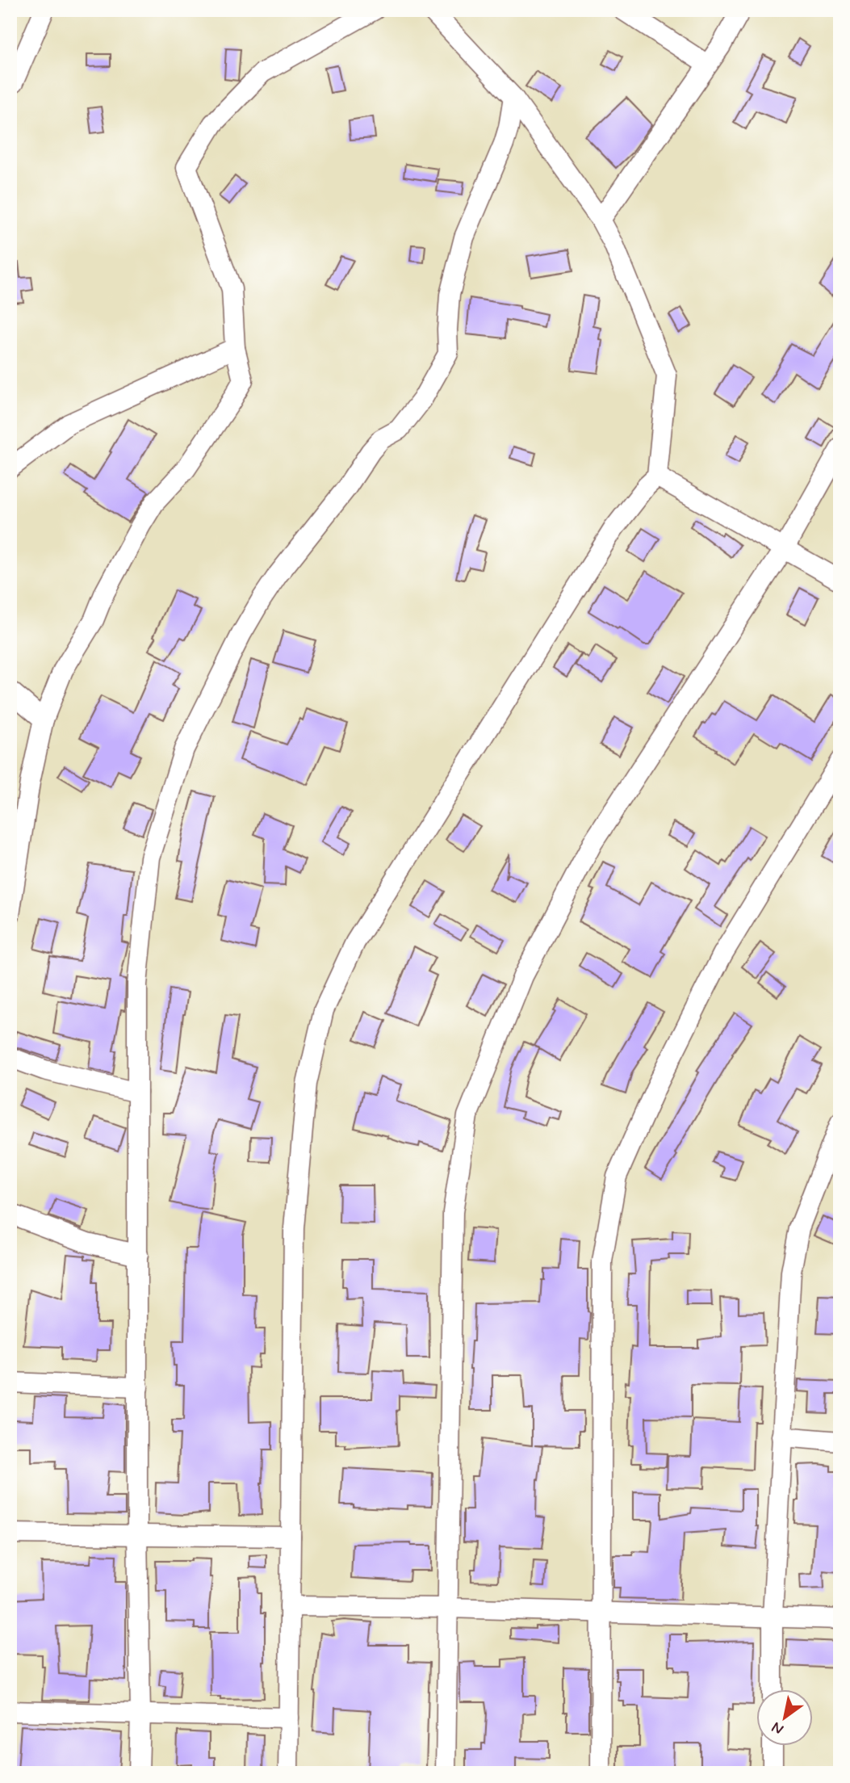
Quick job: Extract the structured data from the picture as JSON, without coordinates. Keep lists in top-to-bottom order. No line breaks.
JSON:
{"north":"bottom left"}
